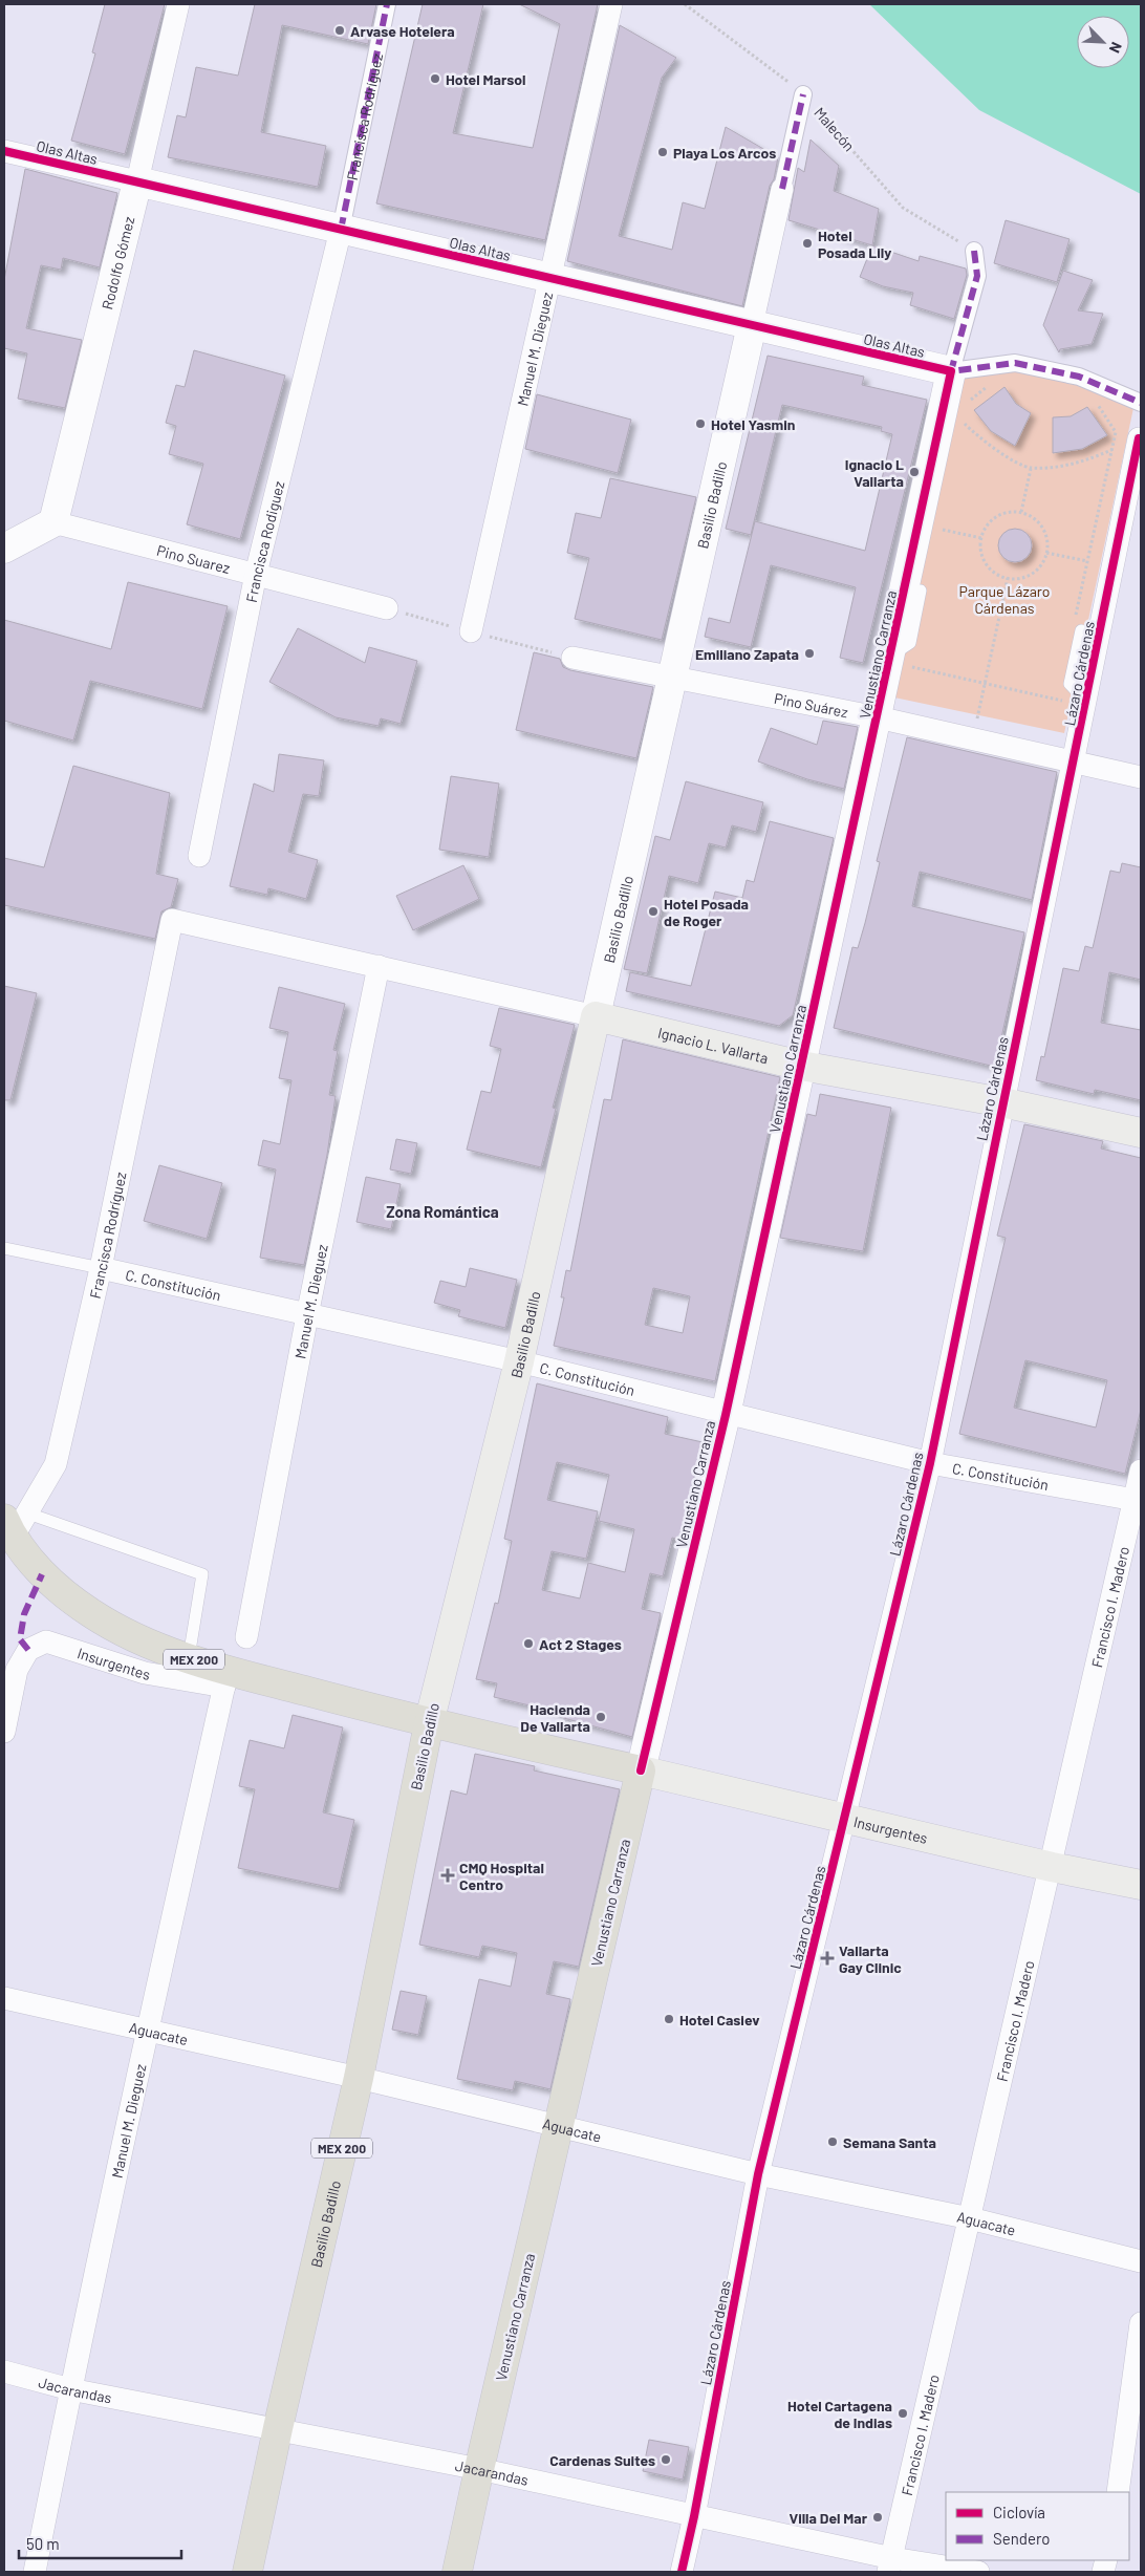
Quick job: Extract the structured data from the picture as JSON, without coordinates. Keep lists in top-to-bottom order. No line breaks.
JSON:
{"streets":{"main road":["Basilio Badillo","Venustiano Carranza","Ignacio L. Vallarta","MEX 200","Insurgentes"],"street":["Francisca Rodríguez","Olas Altas","Rodolfo Gómez","Manuel M. Dieguez","Francisca Rodiguez","Pino Suarez","Lázaro Cárdenas","Pino Suárez","C. Constitución","Francisco I. Madero","Aguacate","Jacarandas"],"path":["Malecón"]},"crossings":[["Francisca Rodríguez","Olas Altas"],["Francisca Rodríguez","Francisca Rodiguez"],["Francisca Rodríguez","Ignacio L. Vallarta"],["Francisca Rodríguez","C. Constitución"],["Francisca Rodríguez","MEX 200"],["Malecón","Basilio Badillo"],["Malecón","Venustiano Carranza"],["Olas Altas","Rodolfo Gómez"],["Olas Altas","Manuel M. Dieguez"],["Olas Altas","Basilio Badillo"],["Olas Altas","Francisca Rodiguez"],["Olas Altas","Venustiano Carranza"],["Rodolfo Gómez","Pino Suarez"],["Manuel M. Dieguez","Ignacio L. Vallarta"],["Manuel M. Dieguez","C. Constitución"],["Manuel M. Dieguez","MEX 200"],["Manuel M. Dieguez","Insurgentes"],["Manuel M. Dieguez","Aguacate"],["Manuel M. Dieguez","Jacarandas"],["Basilio Badillo","Pino Suárez"],["Basilio Badillo","Ignacio L. Vallarta"],["Basilio Badillo","C. Constitución"],["Basilio Badillo","MEX 200"],["Basilio Badillo","Aguacate"],["Basilio Badillo","Jacarandas"],["Francisca Rodiguez","Pino Suarez"],["Venustiano Carranza","Pino Suárez"],["Venustiano Carranza","Ignacio L. Vallarta"],["Venustiano Carranza","C. Constitución"],["Venustiano Carranza","MEX 200"],["Venustiano Carranza","Insurgentes"],["Venustiano Carranza","Aguacate"],["Venustiano Carranza","Jacarandas"],["Lázaro Cárdenas","Pino Suárez"],["Lázaro Cárdenas","Ignacio L. Vallarta"],["Lázaro Cárdenas","C. Constitución"],["Lázaro Cárdenas","Insurgentes"],["Lázaro Cárdenas","Aguacate"],["Lázaro Cárdenas","Jacarandas"],["C. Constitución","Francisco I. Madero"],["Francisco I. Madero","Insurgentes"],["Francisco I. Madero","Aguacate"],["Francisco I. Madero","Jacarandas"],["MEX 200","Insurgentes"]],"districts":["Zona Romántica"],"parks":["Parque Lázaro Cárdenas"],"places":{"other":["Arvase Hotelera","Hotel Marsol","Playa Los Arcos","Hotel Posada Lily","Hotel Yasmin","Ignacio L Vallarta","Emiliano Zapata","Hotel Posada de Roger","Act 2 Stages","Hacienda De Vallarta","Hotel Casiev","Semana Santa","Hotel Cartagena de Indias","Cardenas Suites","Villa Del Mar"],"health":["CMQ Hospital Centro","Vallarta Gay Clinic"]},"legend":["Ciclovía","Sendero"],"scale_bar":"50 m","north":"bottom right"}
